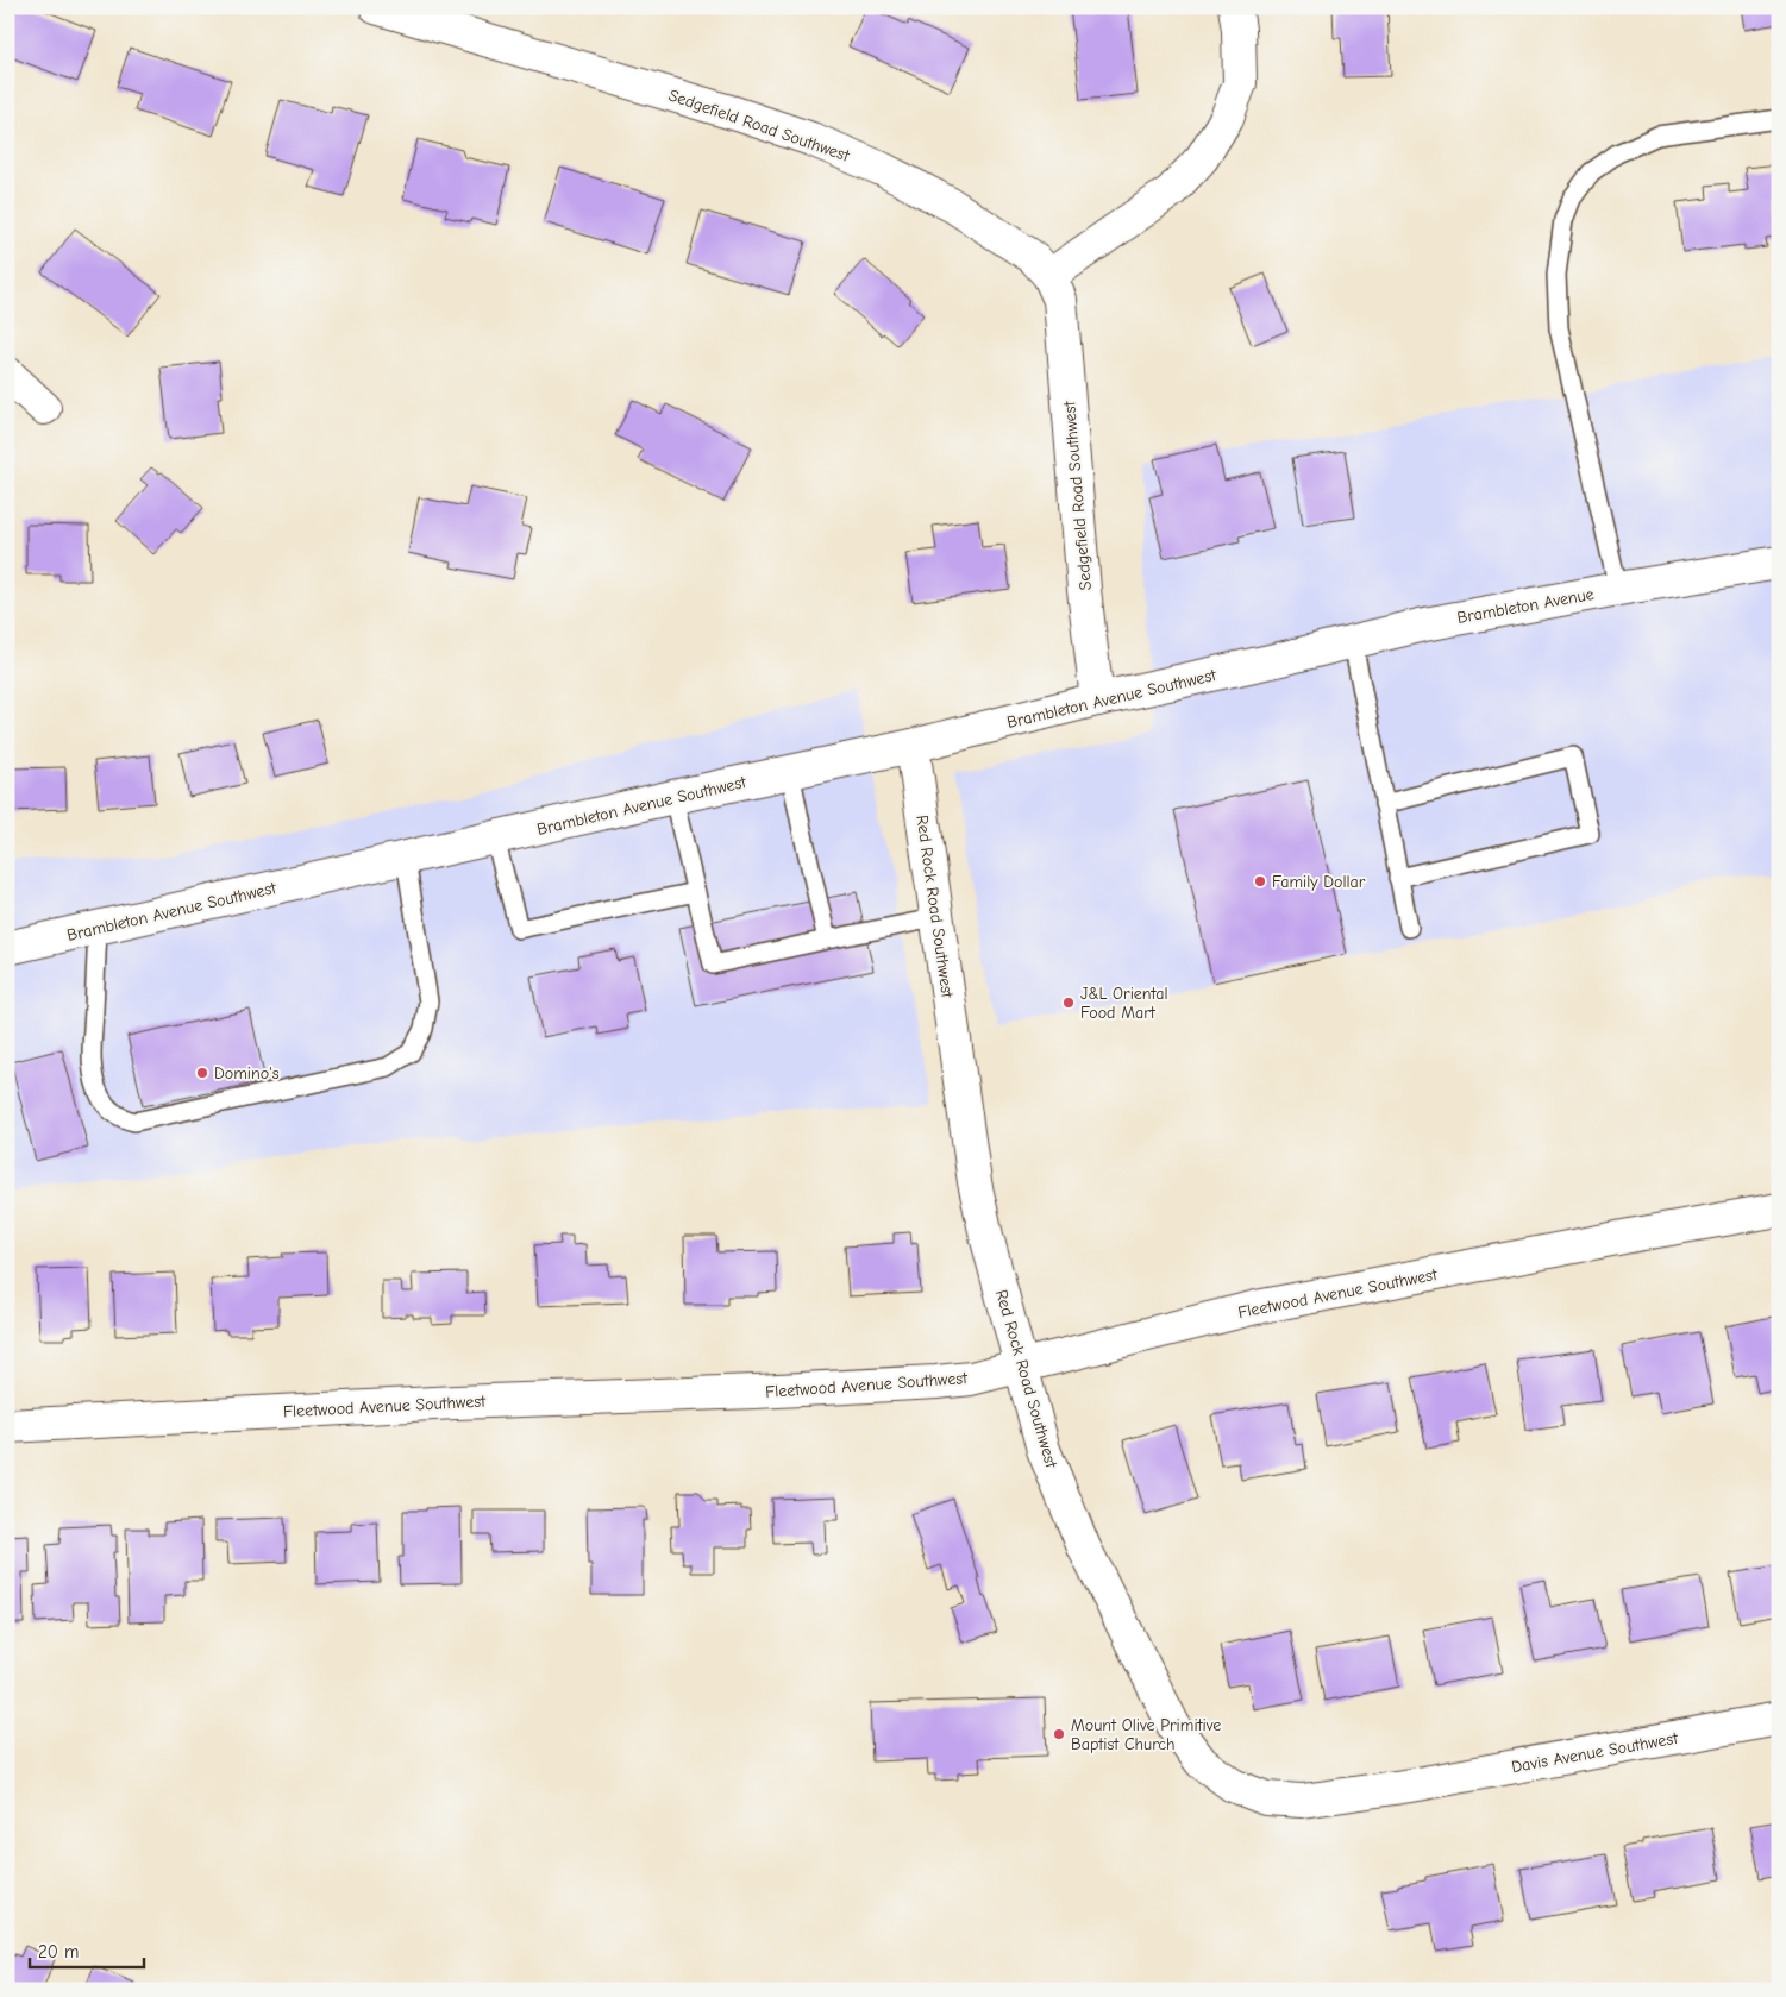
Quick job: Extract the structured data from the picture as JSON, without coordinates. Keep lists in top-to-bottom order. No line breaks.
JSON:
{"streets":{"street":["Sedgefield Road Southwest","Brambleton Avenue","Brambleton Avenue Southwest","Red Rock Road Southwest","Fleetwood Avenue Southwest","Davis Avenue Southwest"]},"crossings":[["Sedgefield Road Southwest","Brambleton Avenue Southwest"],["Brambleton Avenue","Brambleton Avenue Southwest"],["Brambleton Avenue Southwest","Red Rock Road Southwest"],["Red Rock Road Southwest","Fleetwood Avenue Southwest"],["Red Rock Road Southwest","Davis Avenue Southwest"]],"places":["Family Dollar","J&L Oriental Food Mart","Domino's","Mount Olive Primitive Baptist Church"],"scale_bar":"20 m"}
